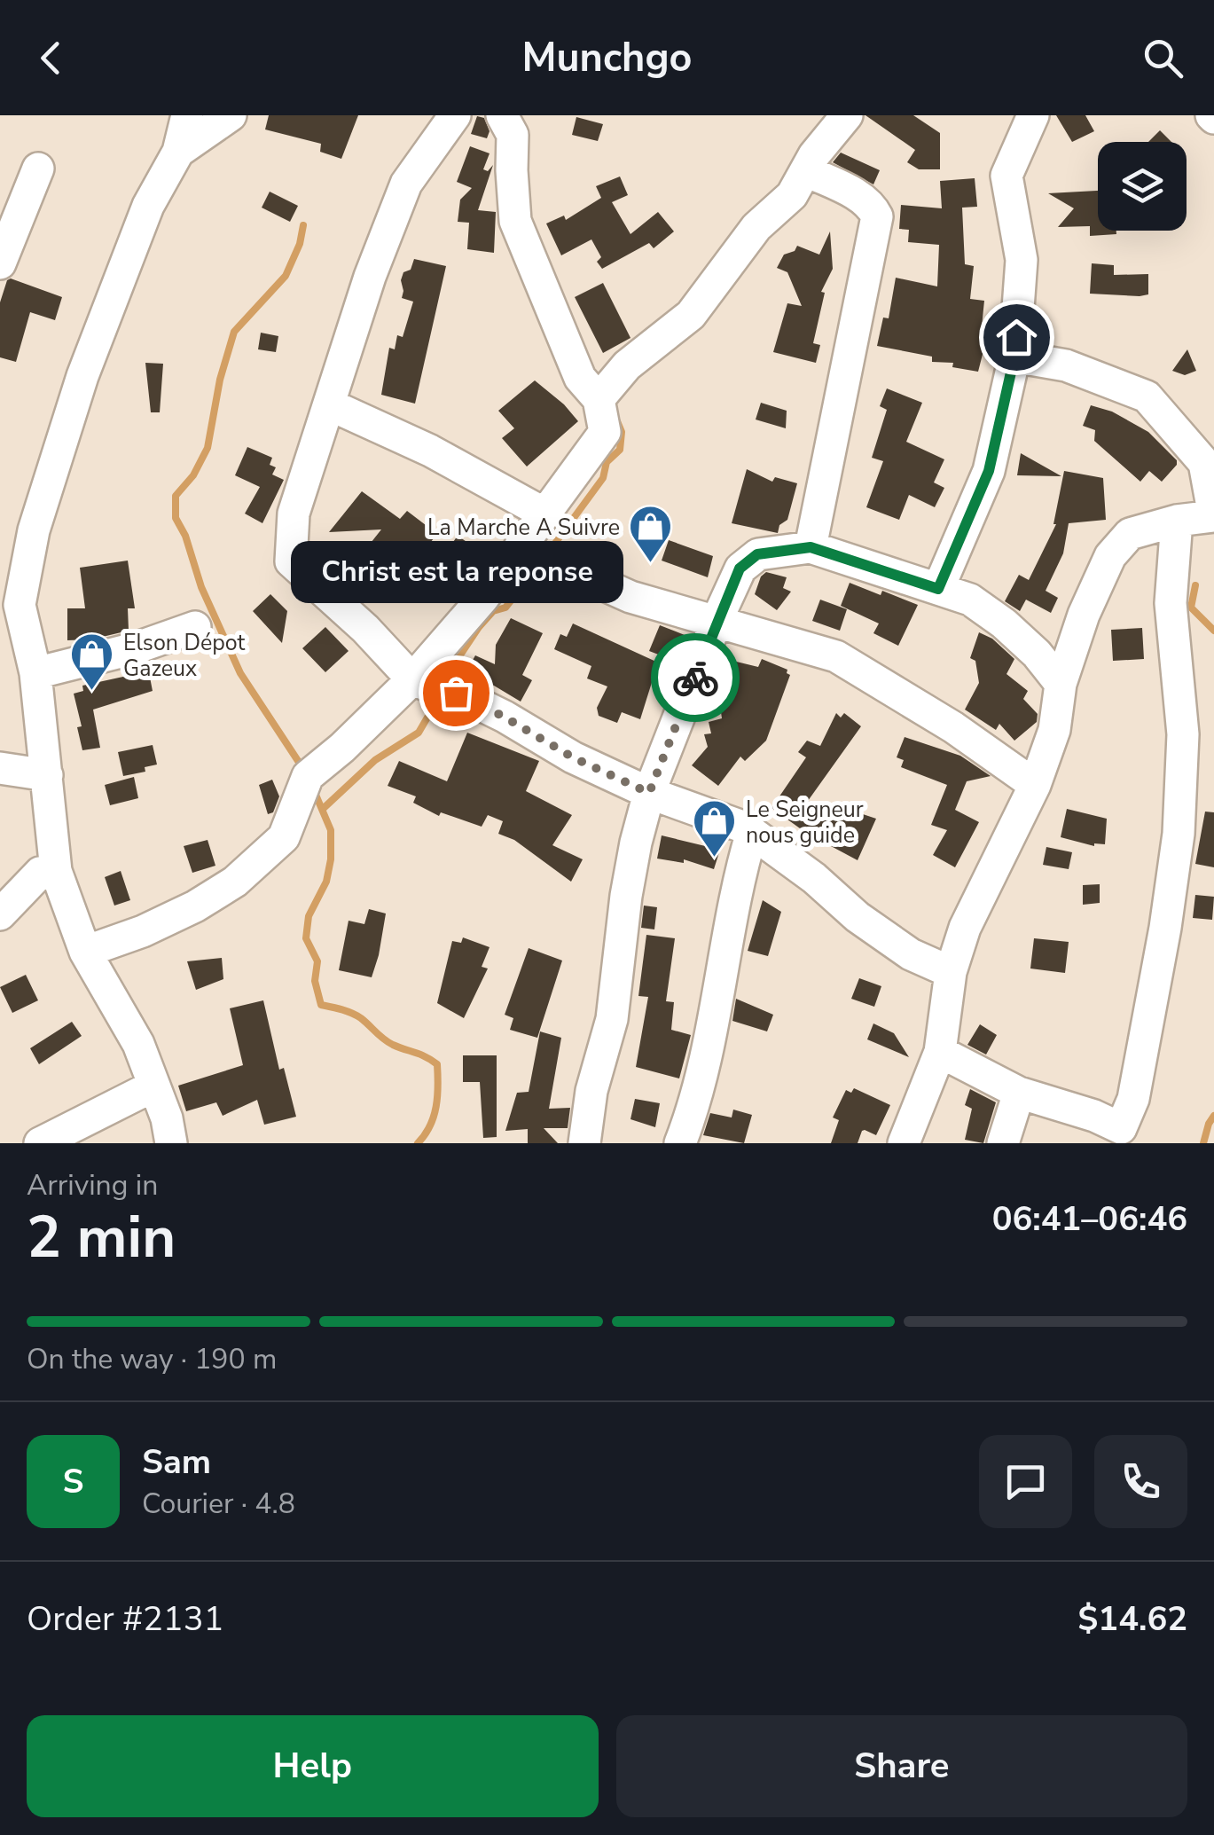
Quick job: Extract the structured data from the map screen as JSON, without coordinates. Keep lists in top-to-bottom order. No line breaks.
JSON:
{"places":{"shop":["La Marche A Suivre","Elson Dépot Gazeux","Le Seigneur nous guide"],"other":["Christ est la reponse"]},"page":{"header":"Munchgo","bubble":"Christ est la reponse","heading":["2 min","Arriving in","06:41–06:46"],"panel":["Sam","Courier · 4.8","Order #2131","$14.62"],"bar":"On the way · 190 m","round":"S","buttons":["Help","Share"]}}
